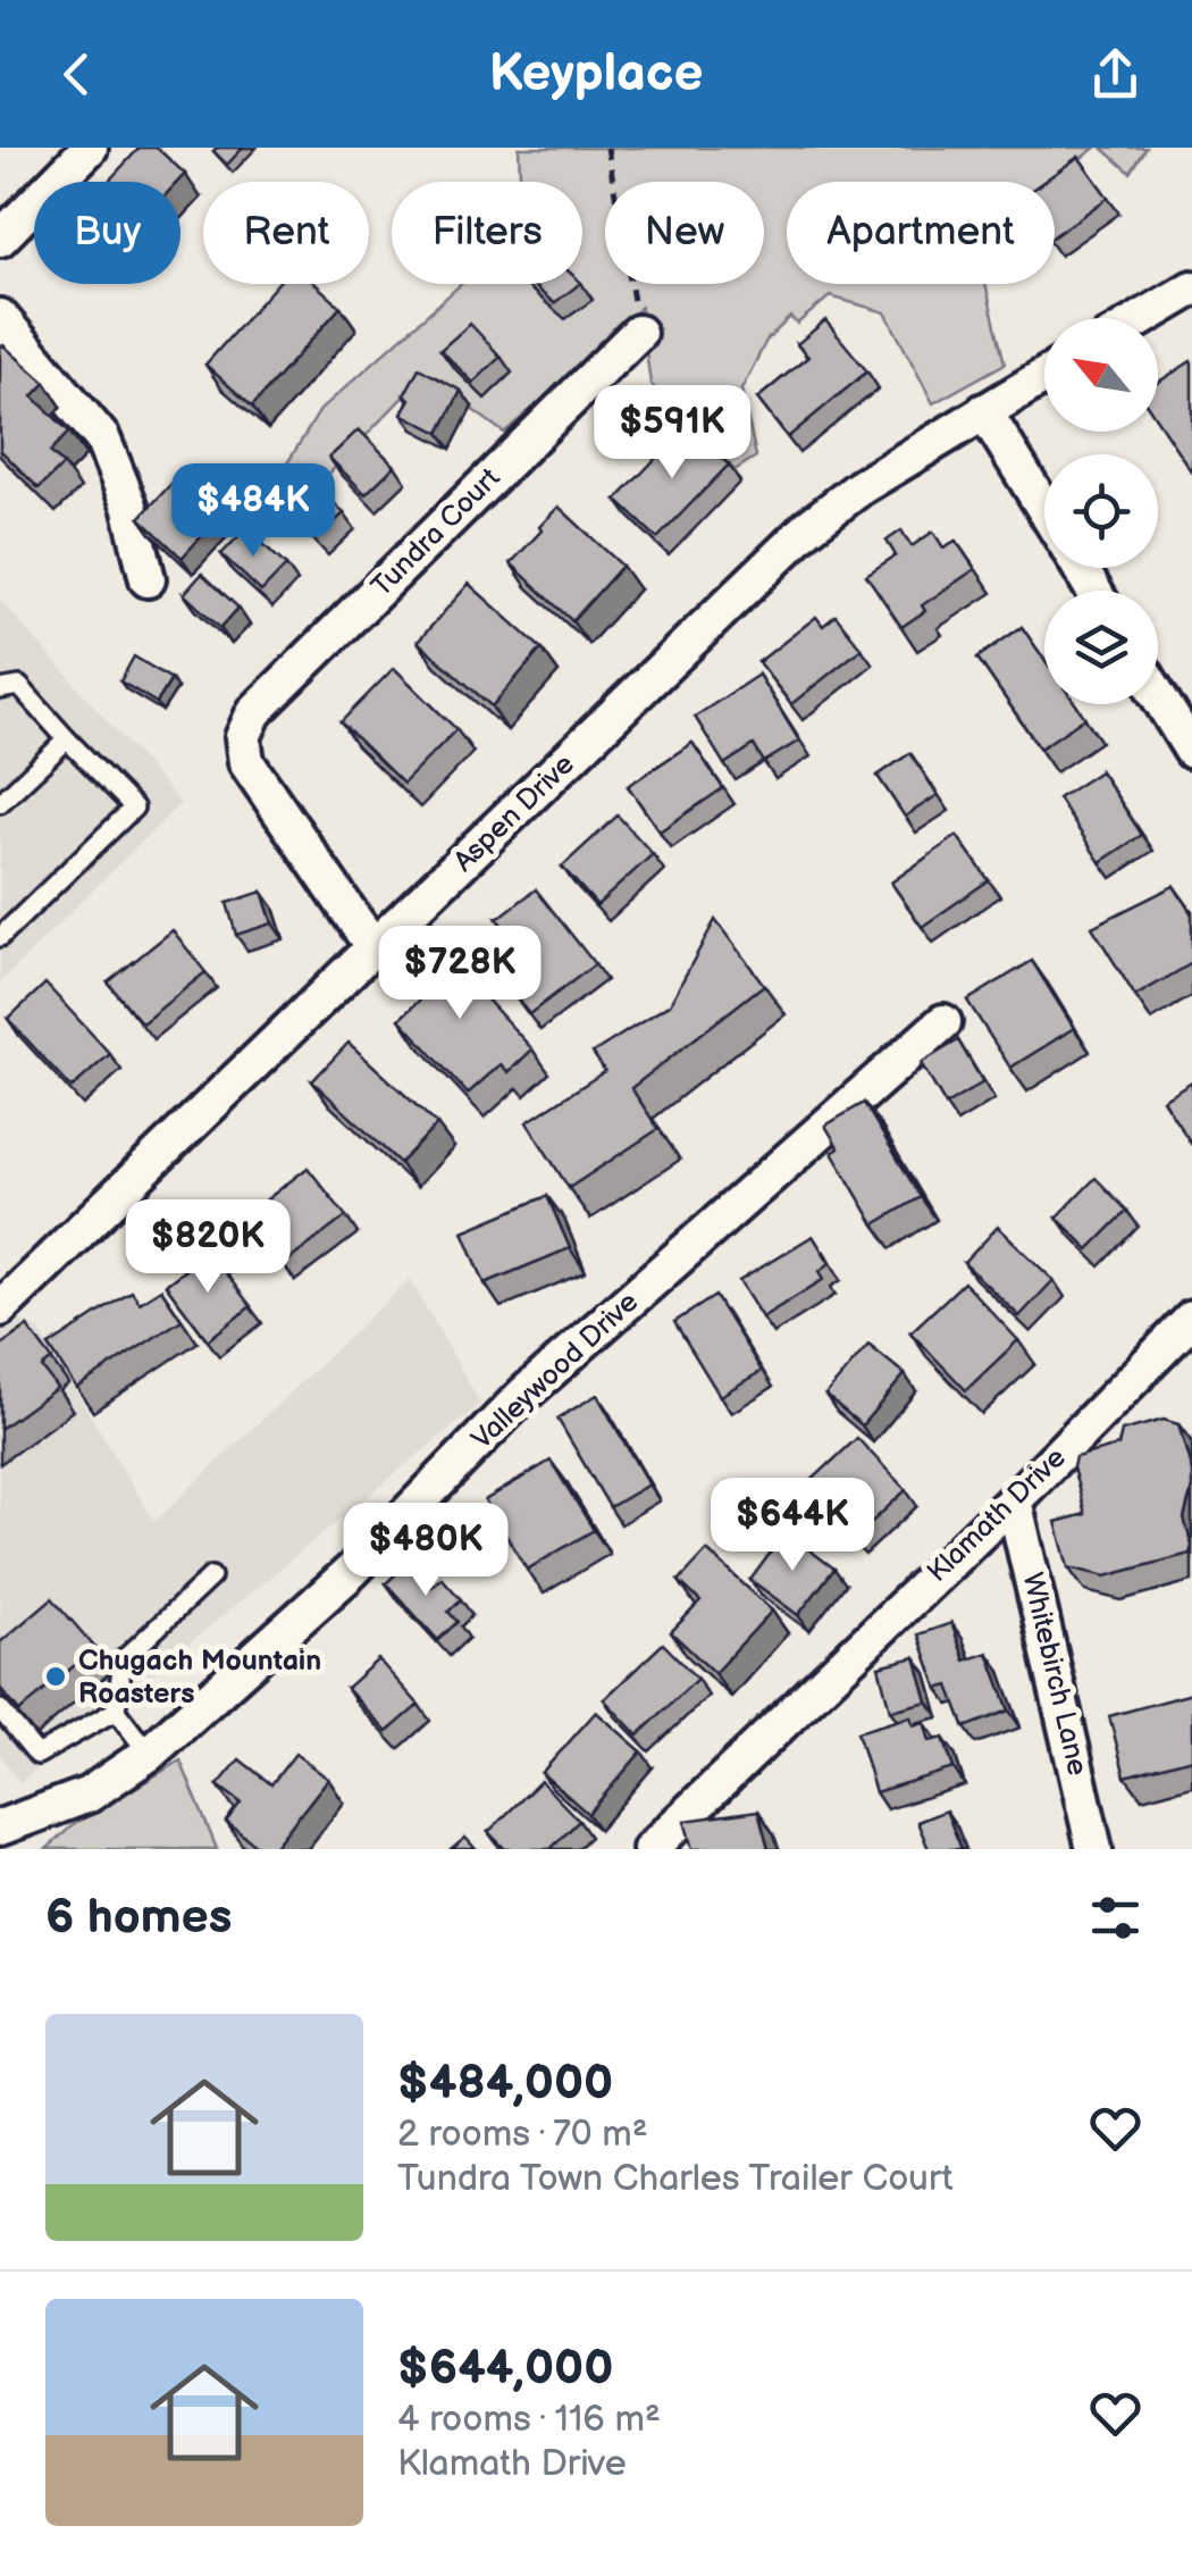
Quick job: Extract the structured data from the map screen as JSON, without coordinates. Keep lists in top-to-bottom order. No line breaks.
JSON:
{"streets":{"street":["Tundra Court","Aspen Drive","Valleywood Drive","Klamath Drive","Whitebirch Lane"]},"crossings":[["Tundra Court","Aspen Drive"],["Klamath Drive","Whitebirch Lane"]],"places":["Chugach Mountain Roasters"],"north":"top left","page":{"header":"Keyplace","chip":["Buy","Rent","Filters","New","Apartment"],"price":["$591K","$484K","$728K","$820K","$644K","$480K"],"heading":"6 homes","list":[{"name":"$484,000","note":"2 rooms · 70 m² · Tundra Town Charles Trailer Court"},{"name":"$644,000","note":"4 rooms · 116 m² · Klamath Drive"}]}}
